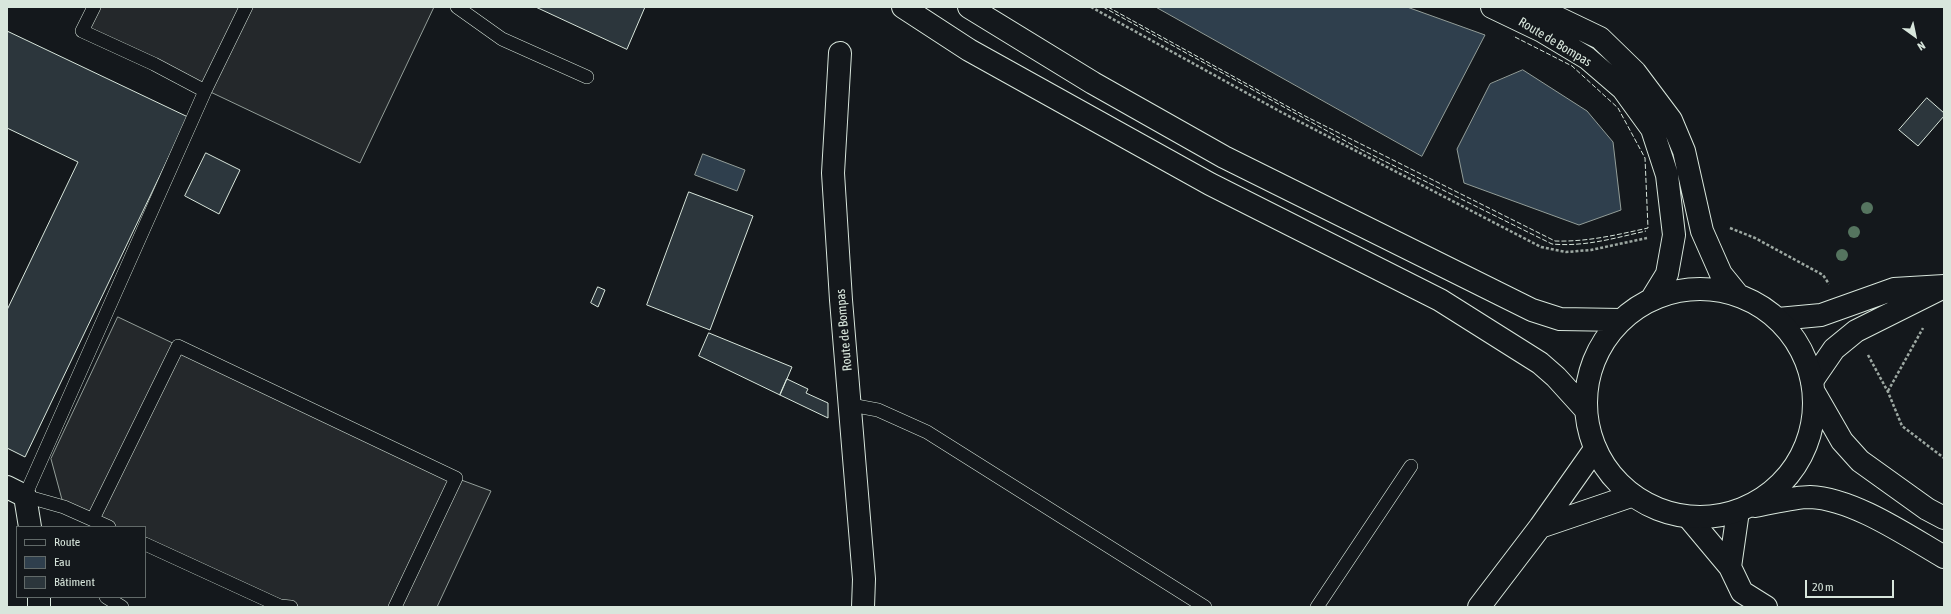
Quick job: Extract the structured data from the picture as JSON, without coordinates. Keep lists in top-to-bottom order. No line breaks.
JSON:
{"streets":{"main road":["Route de Bompas"]},"legend":["Route","Eau","Bâtiment"],"scale_bar":"20 m","north":"bottom right"}
